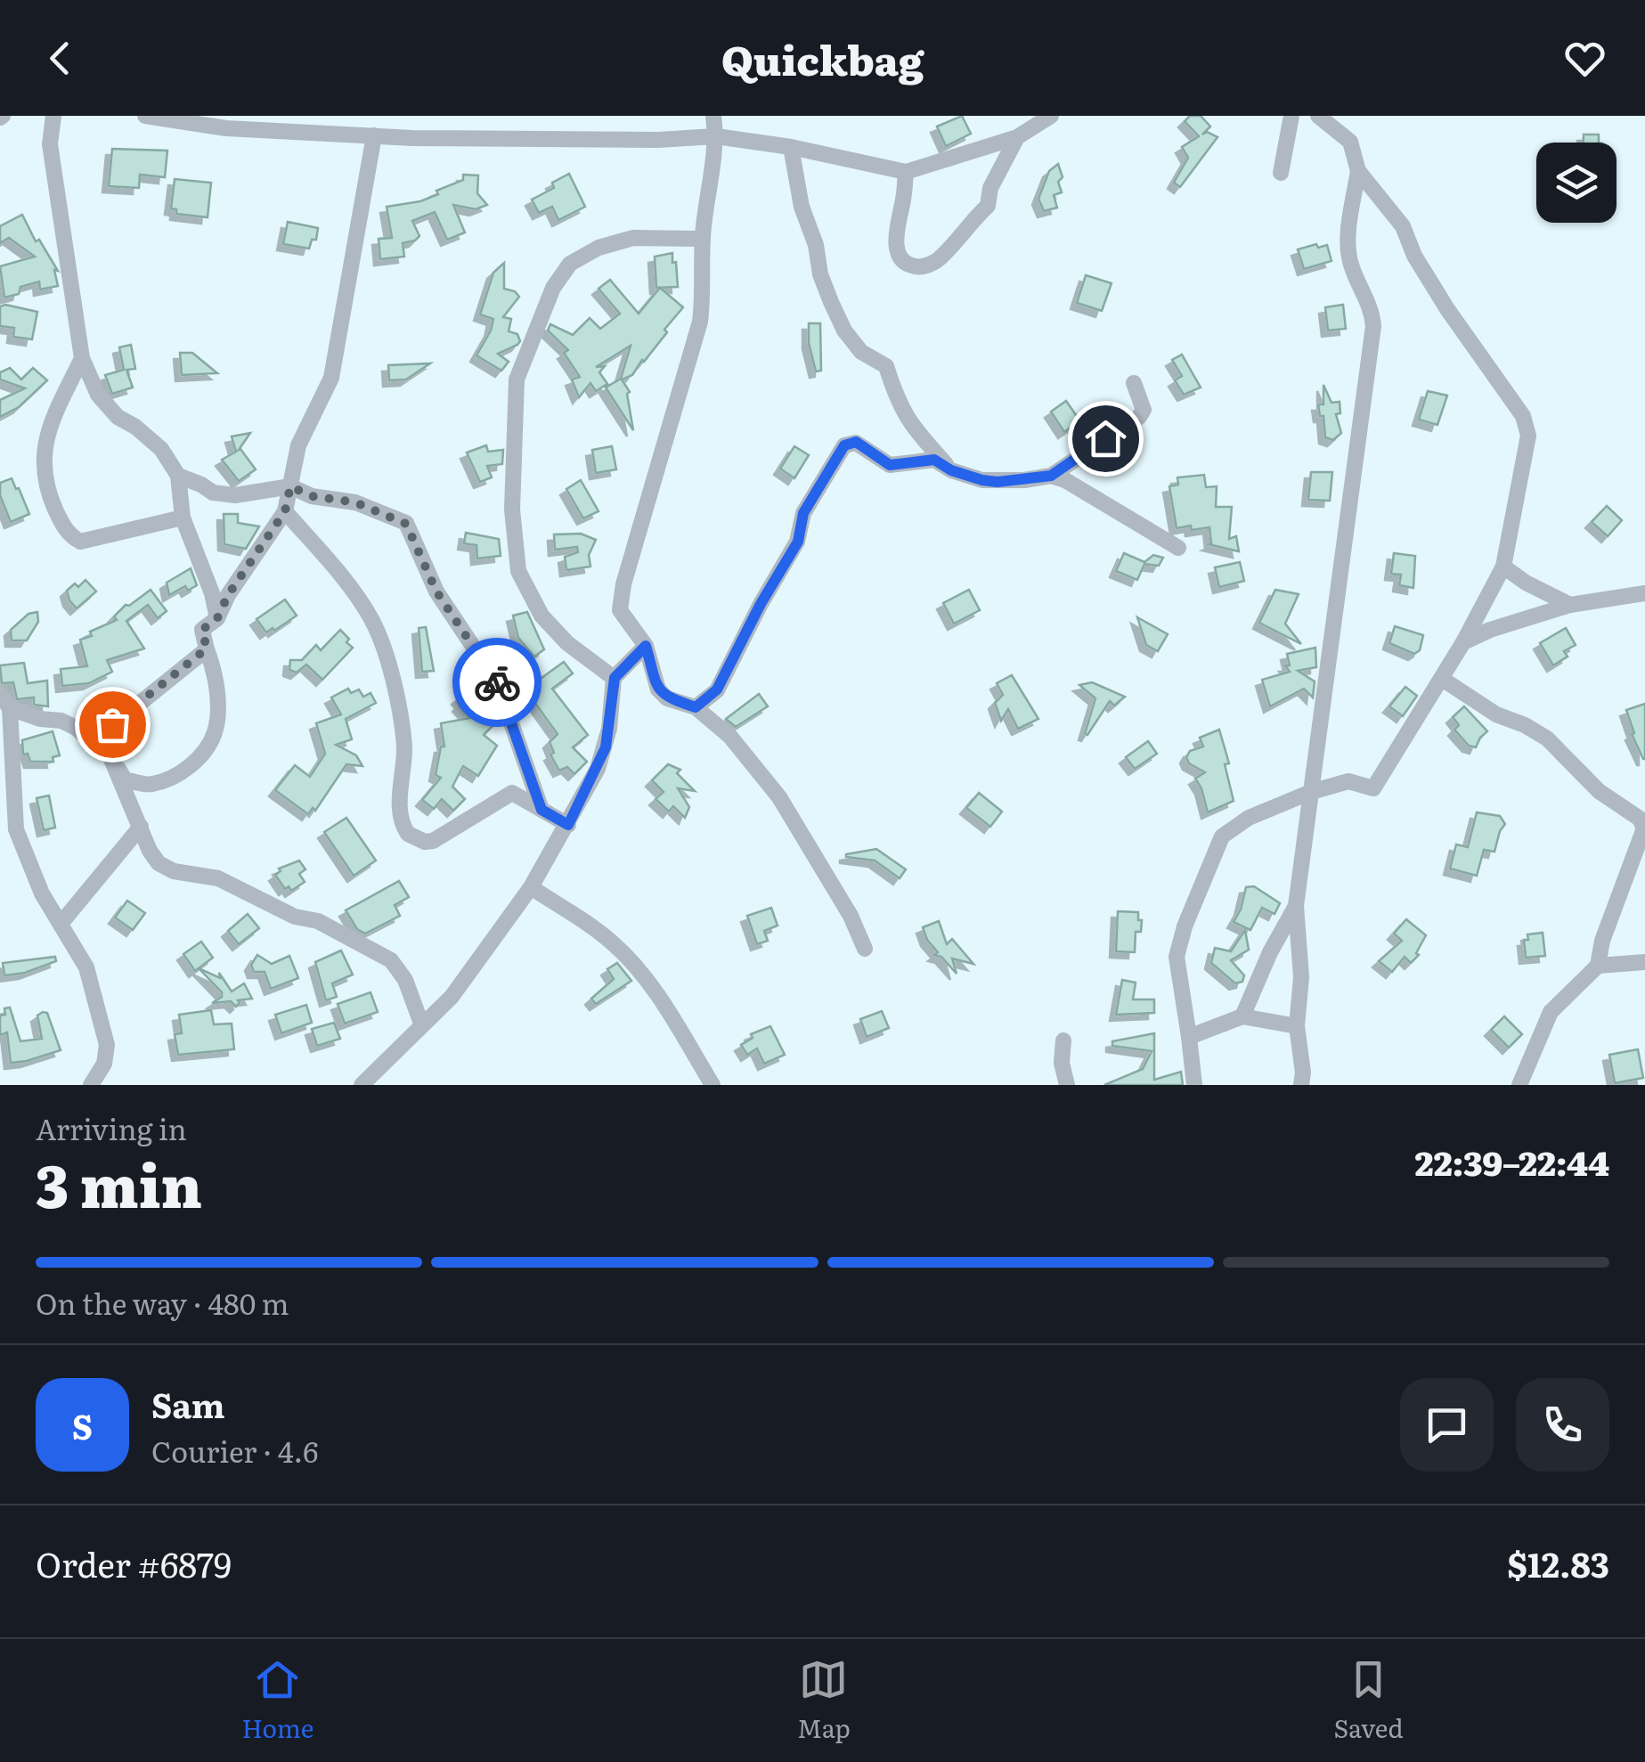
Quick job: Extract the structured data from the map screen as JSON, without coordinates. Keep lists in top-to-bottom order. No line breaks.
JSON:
{"page":{"header":"Quickbag","heading":["3 min","Arriving in","22:39–22:44"],"panel":["Sam","Courier · 4.6","Order #6879","$12.83"],"bar":"On the way · 480 m","round":"S","tabs":["Home","Map","Saved"]}}
